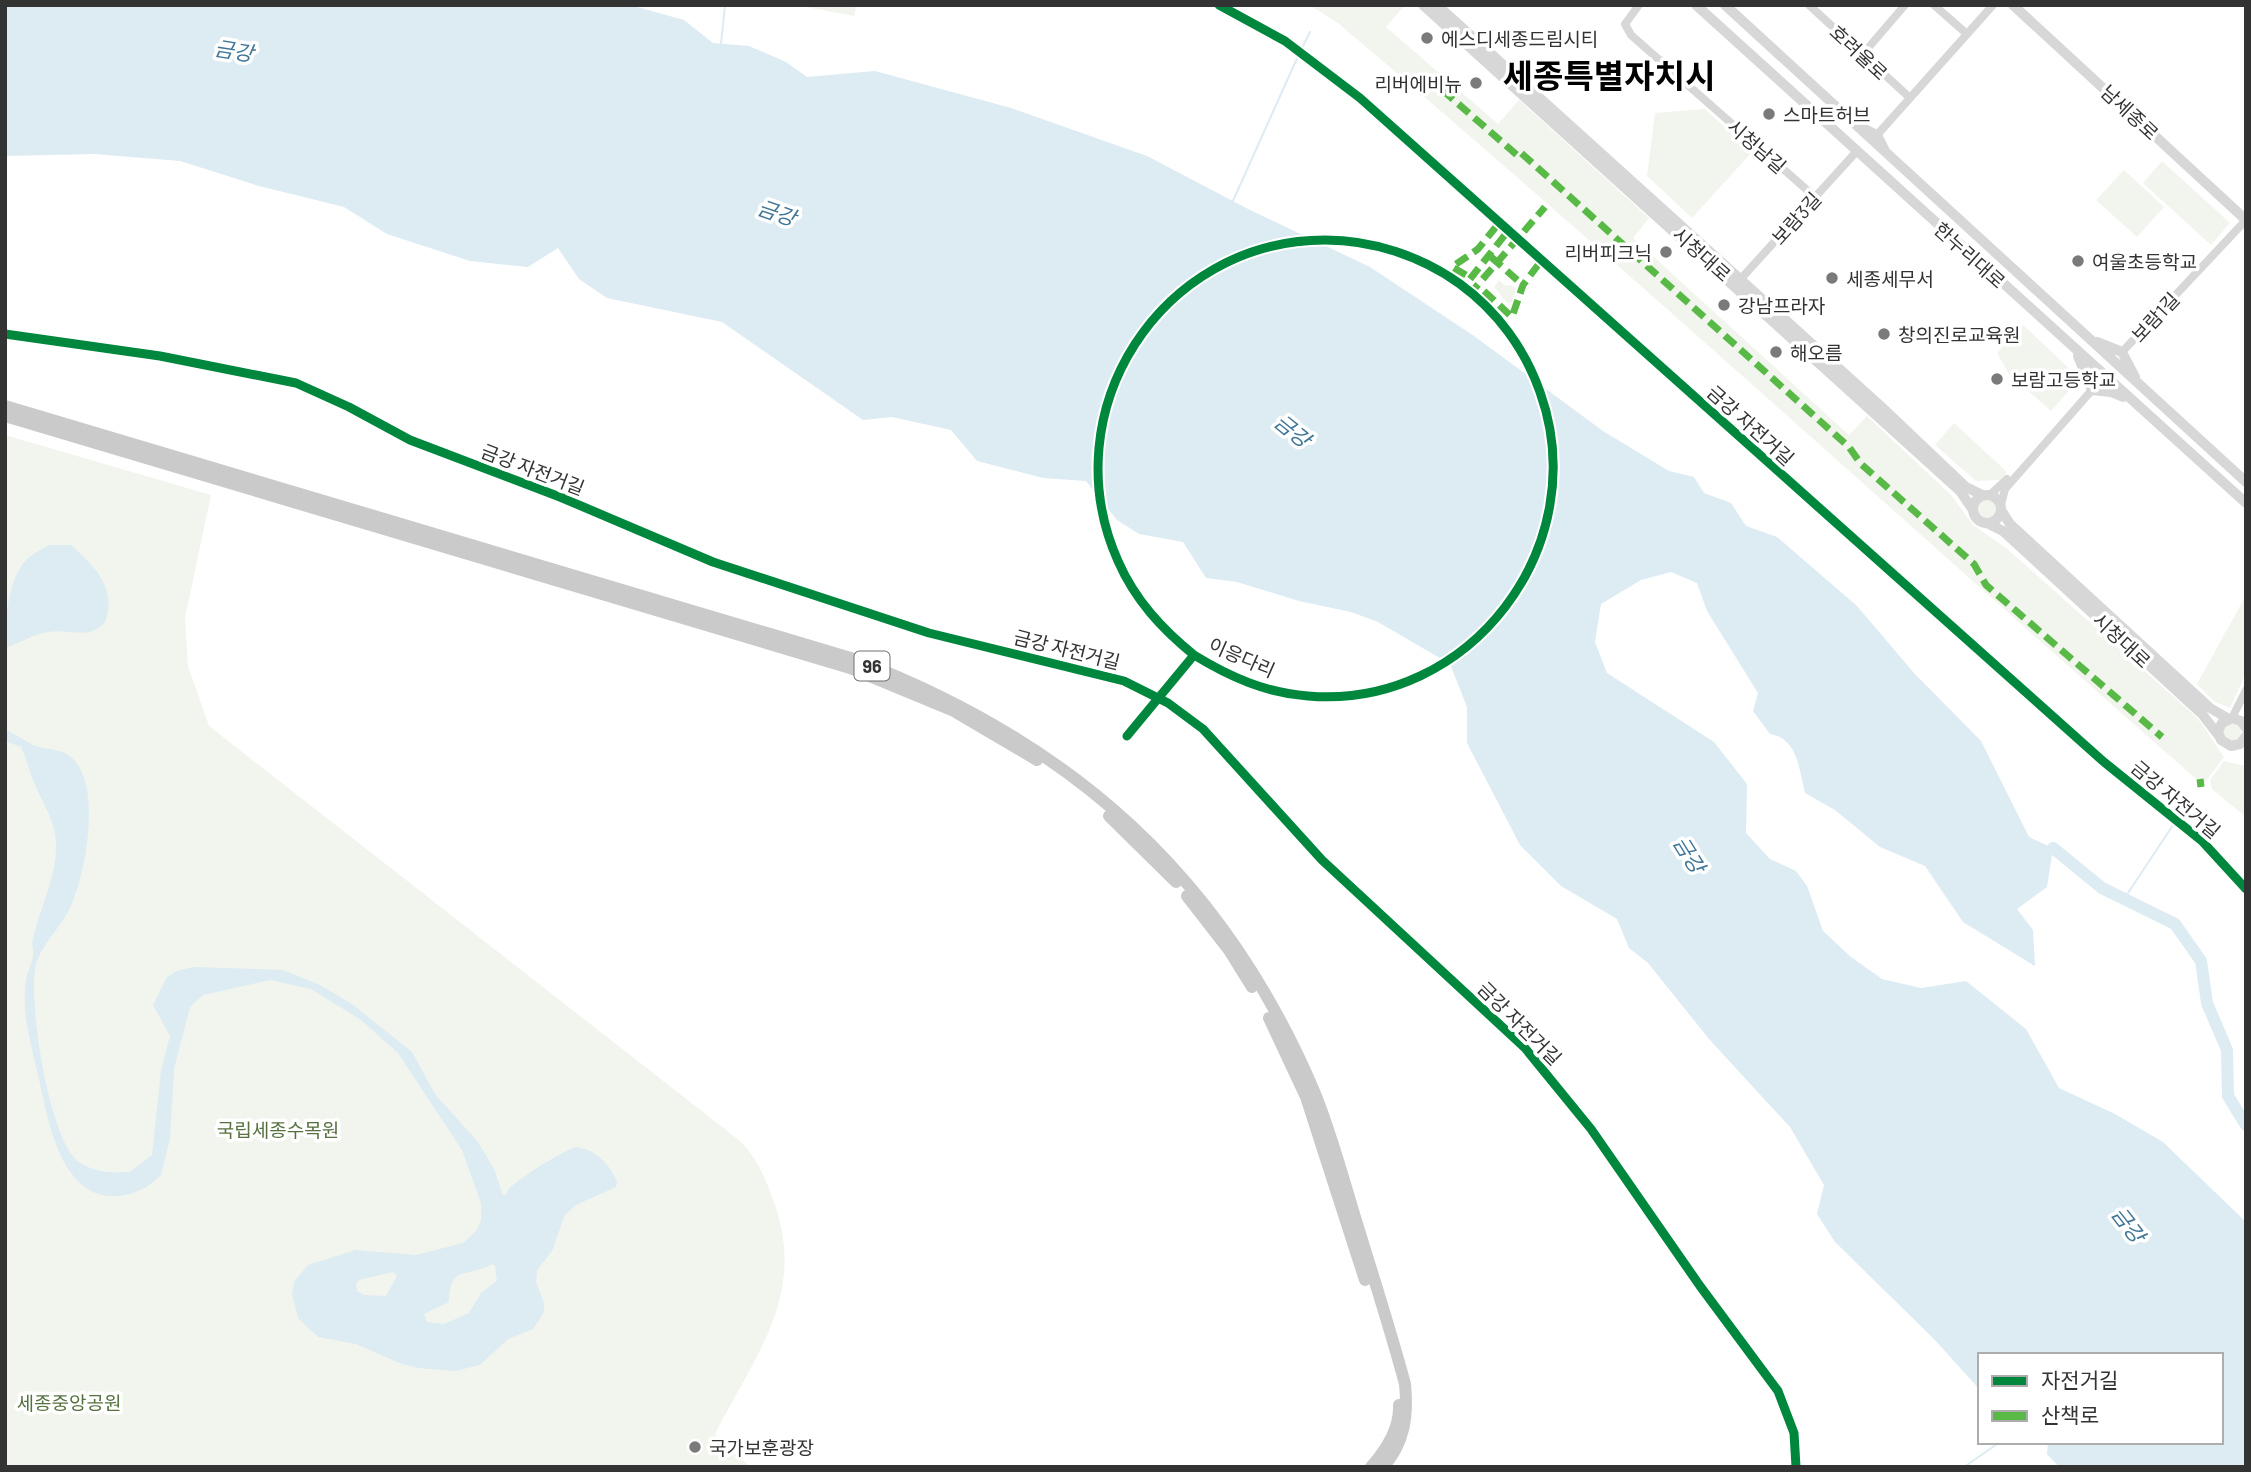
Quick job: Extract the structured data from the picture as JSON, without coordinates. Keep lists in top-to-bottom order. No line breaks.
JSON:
{"streets":{"main road":["96"],"street":["호려울로","남세종로","시청남길","보람3길","시청대로","한누리대로","보람1길"],"cycle path":["금강 자전거길","이응다리"]},"crossings":[["남세종로","보람1길"],["시청남길","보람3길"],["보람3길","시청대로"],["보람3길","한누리대로"]],"districts":["세종특별자치시"],"water":["금강"],"parks":["국립세종수목원","세종중앙공원"],"places":["에스디세종드림시티","리버에비뉴","스마트허브","리버피크닉","여울초등학교","세종세무서","강남프라자","창의진로교육원","해오름","보람고등학교","국가보훈광장"],"legend":["자전거길","산책로"]}
